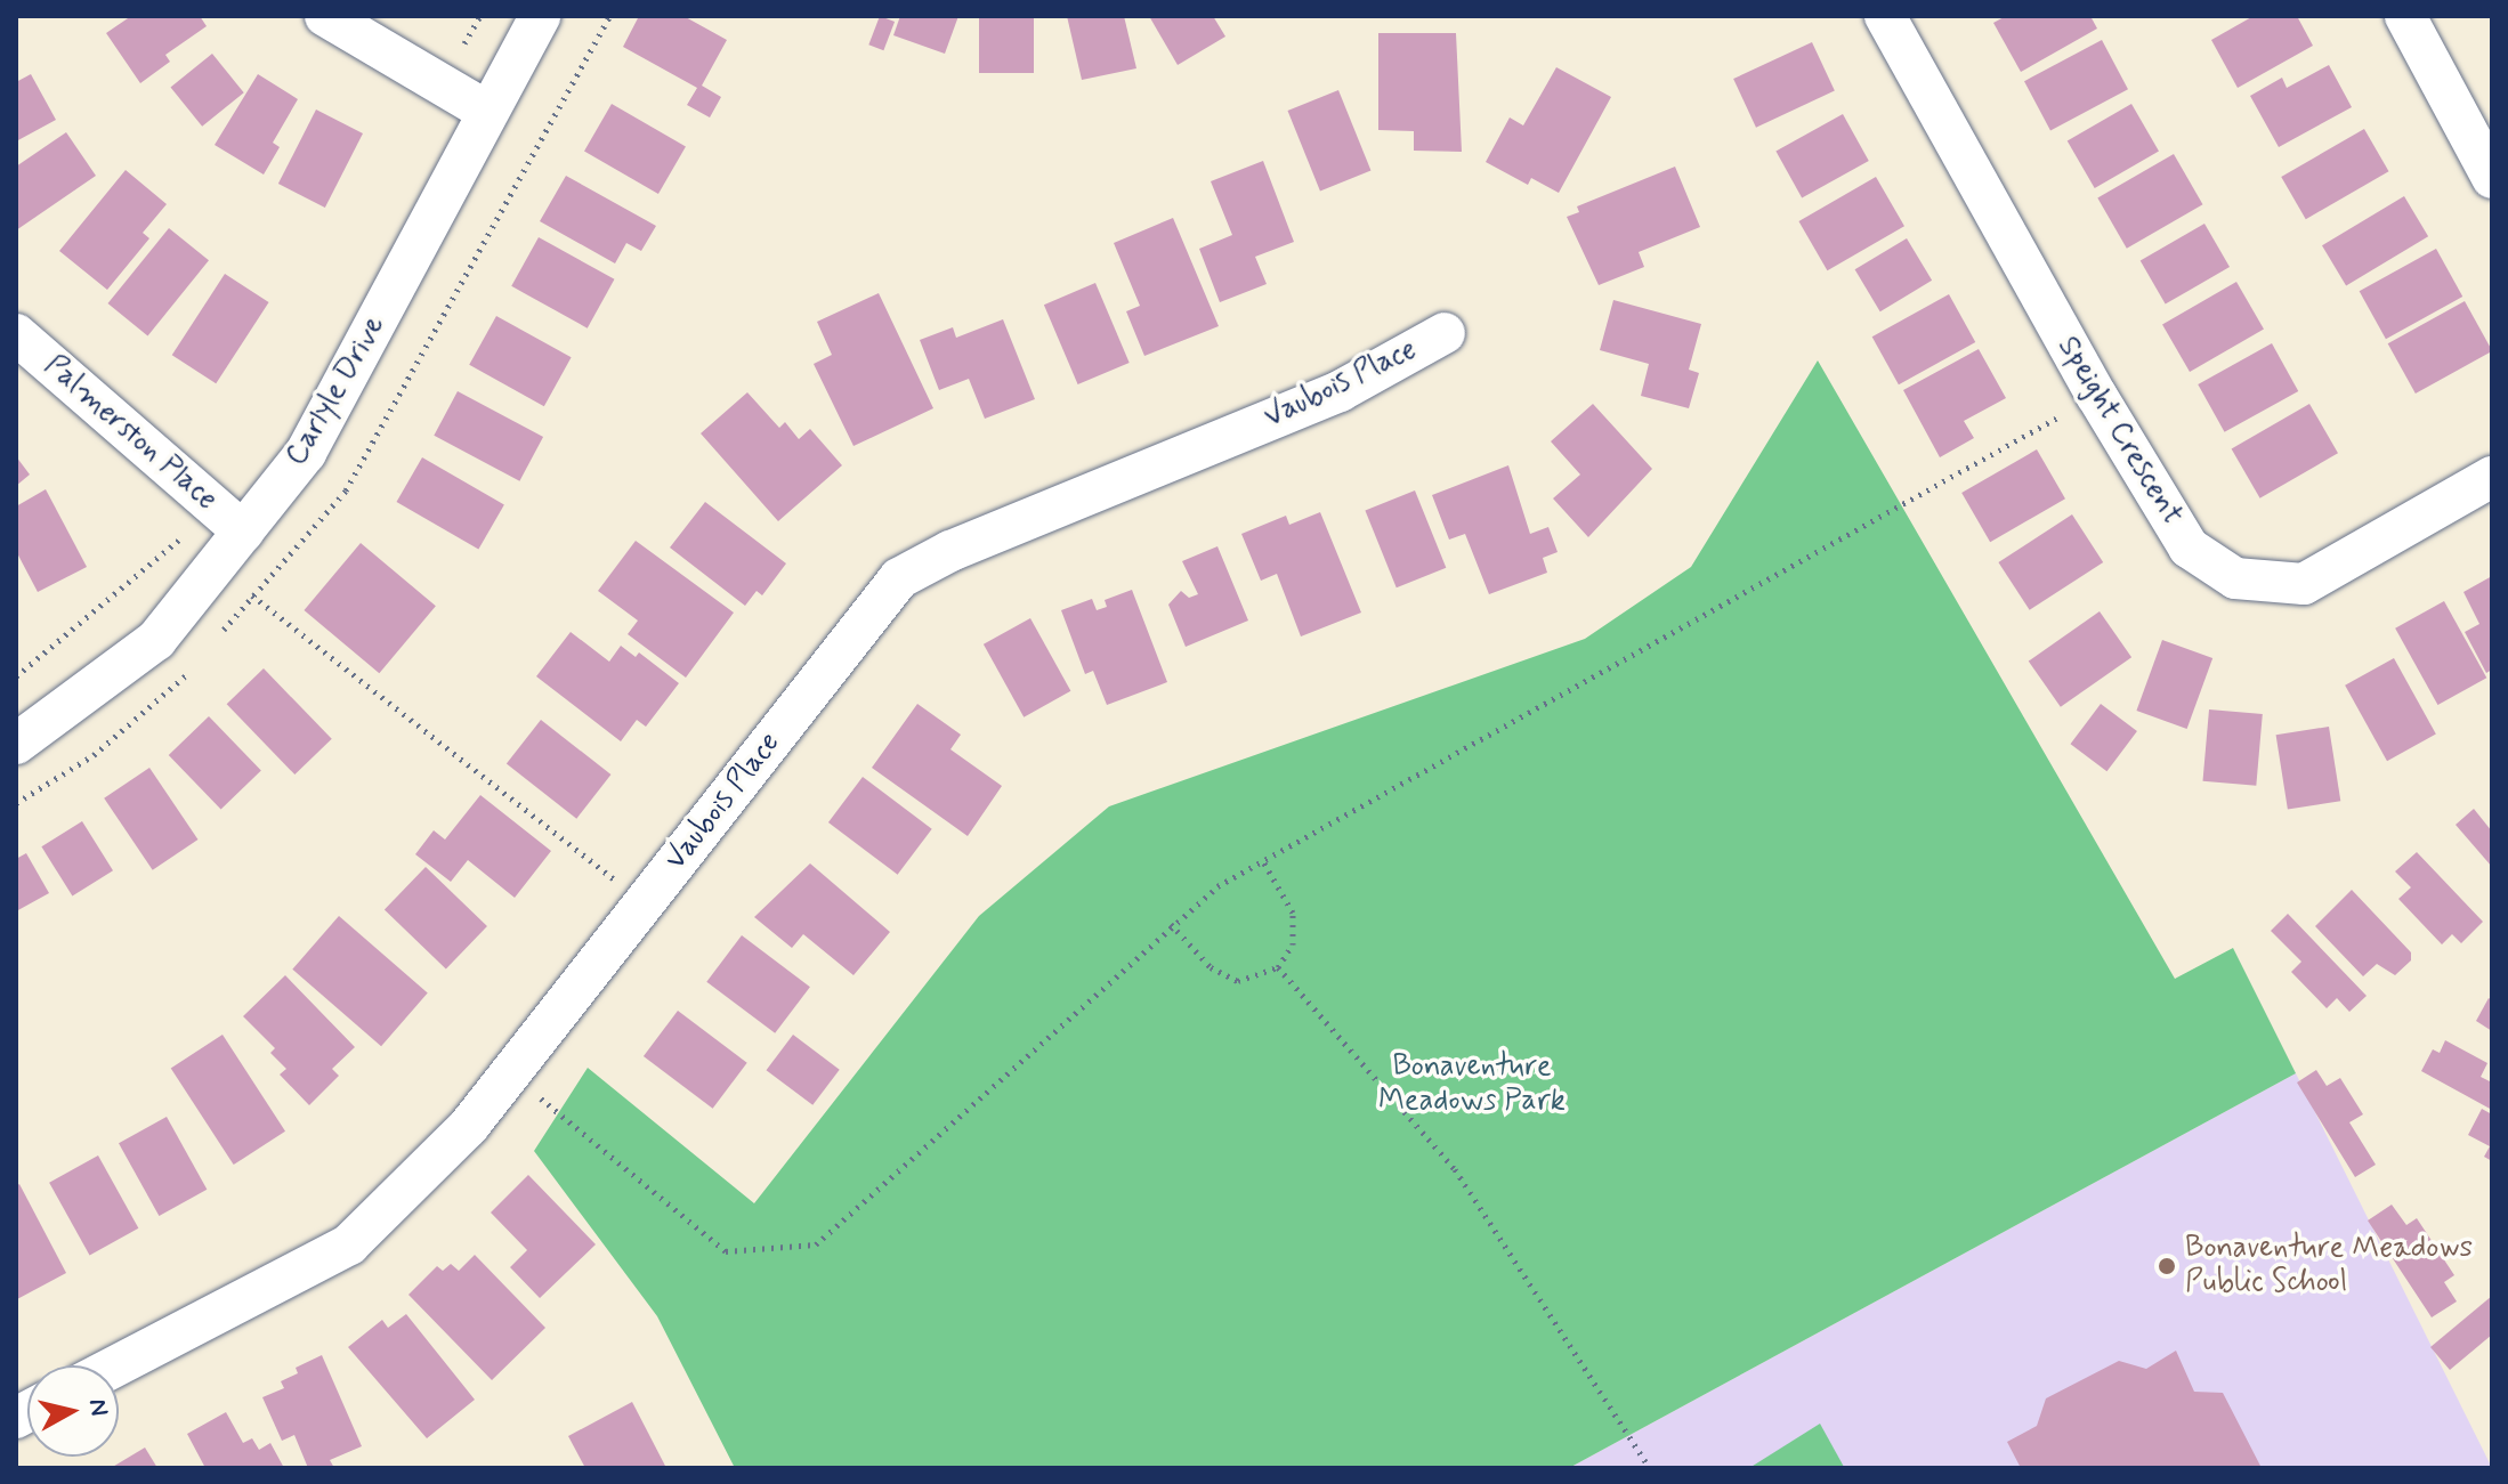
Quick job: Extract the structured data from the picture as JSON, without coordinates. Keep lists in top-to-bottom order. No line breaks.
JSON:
{"streets":{"street":["Vaubois Place","Carlyle Drive","Speight Crescent","Palmerston Place"]},"crossings":[["Carlyle Drive","Palmerston Place"]],"parks":["Bonaventure Meadows Park"],"places":["Bonaventure Meadows Public School"],"north":"right"}
